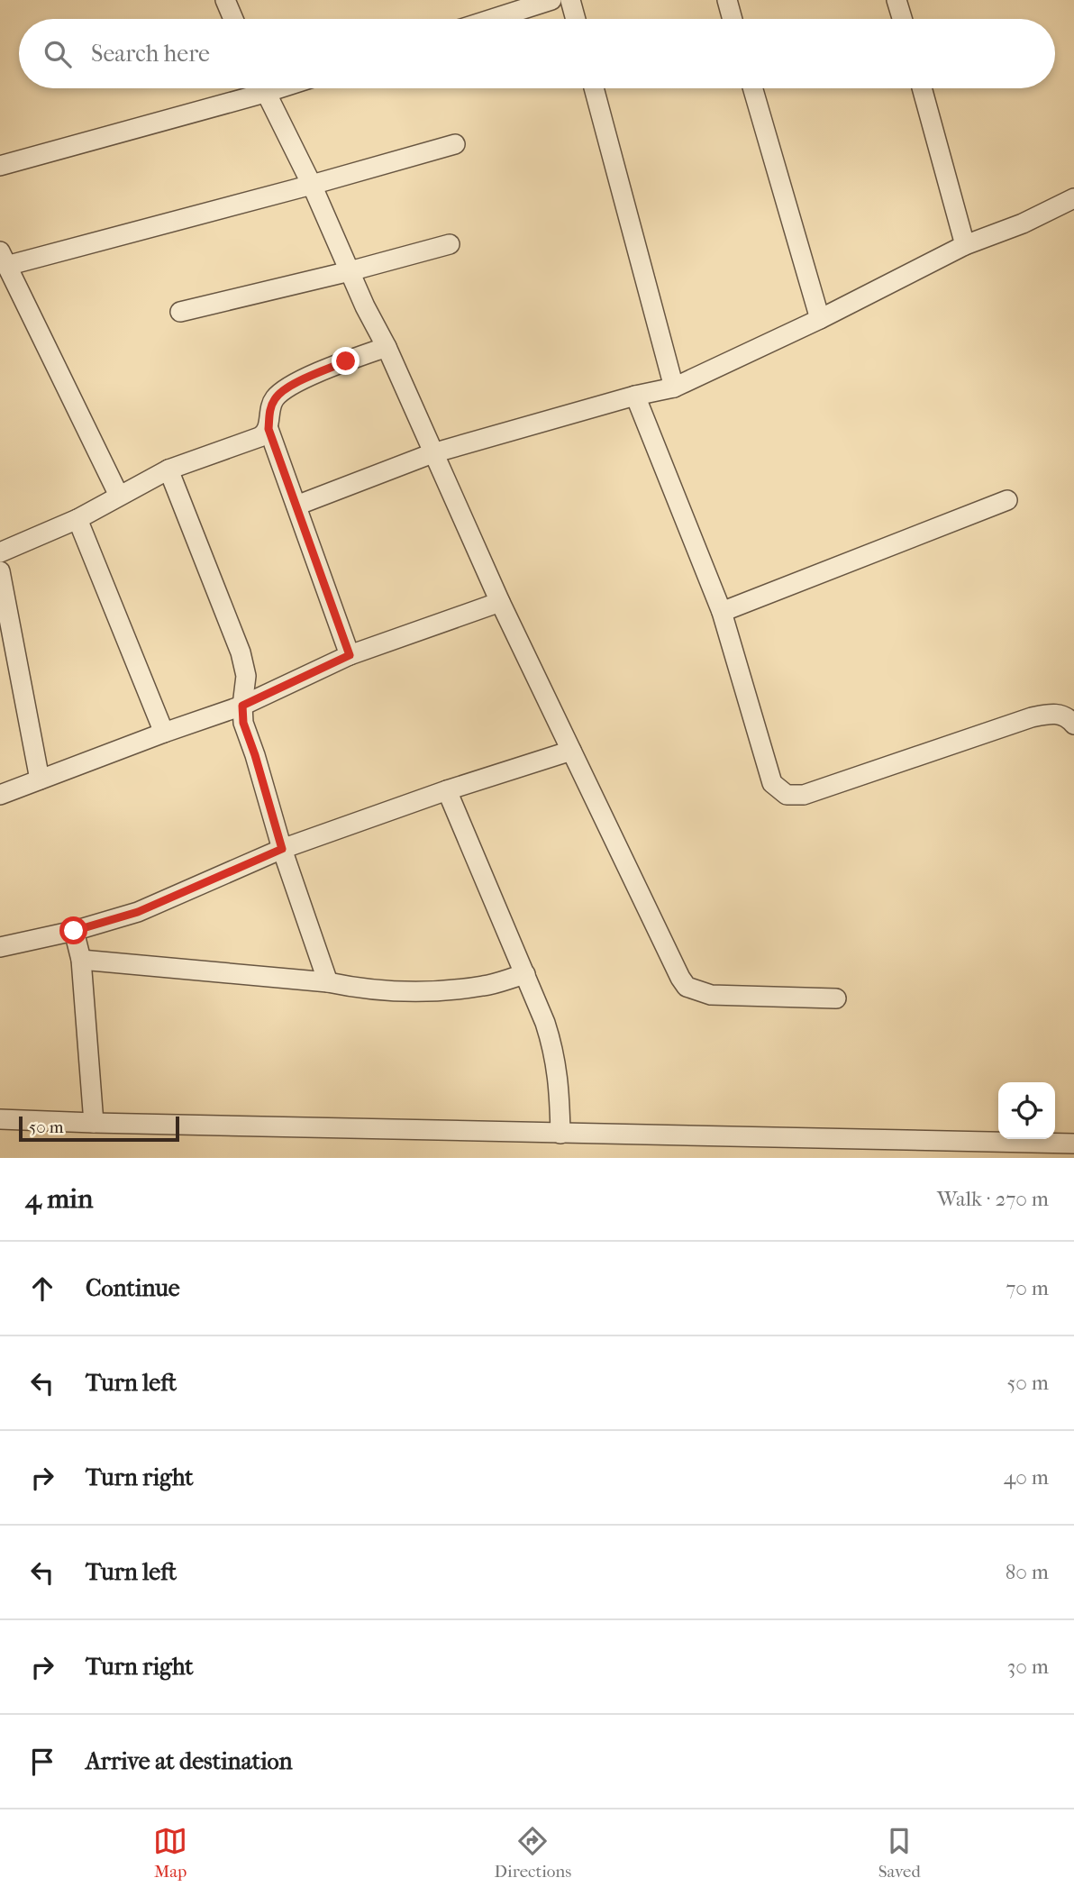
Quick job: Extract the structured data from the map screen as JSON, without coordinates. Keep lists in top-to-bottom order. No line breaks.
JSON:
{"scale_bar":"50 m","page":{"search":"Search here","scale":"50 m","heading":["4 min","Walk · 270 m"],"list":[["Continue","70 m"],["Turn left","50 m"],["Turn right","40 m"],["Turn left","80 m"],["Turn right","30 m"],"Arrive at destination"],"nav":["Map","Directions","Saved"]}}
